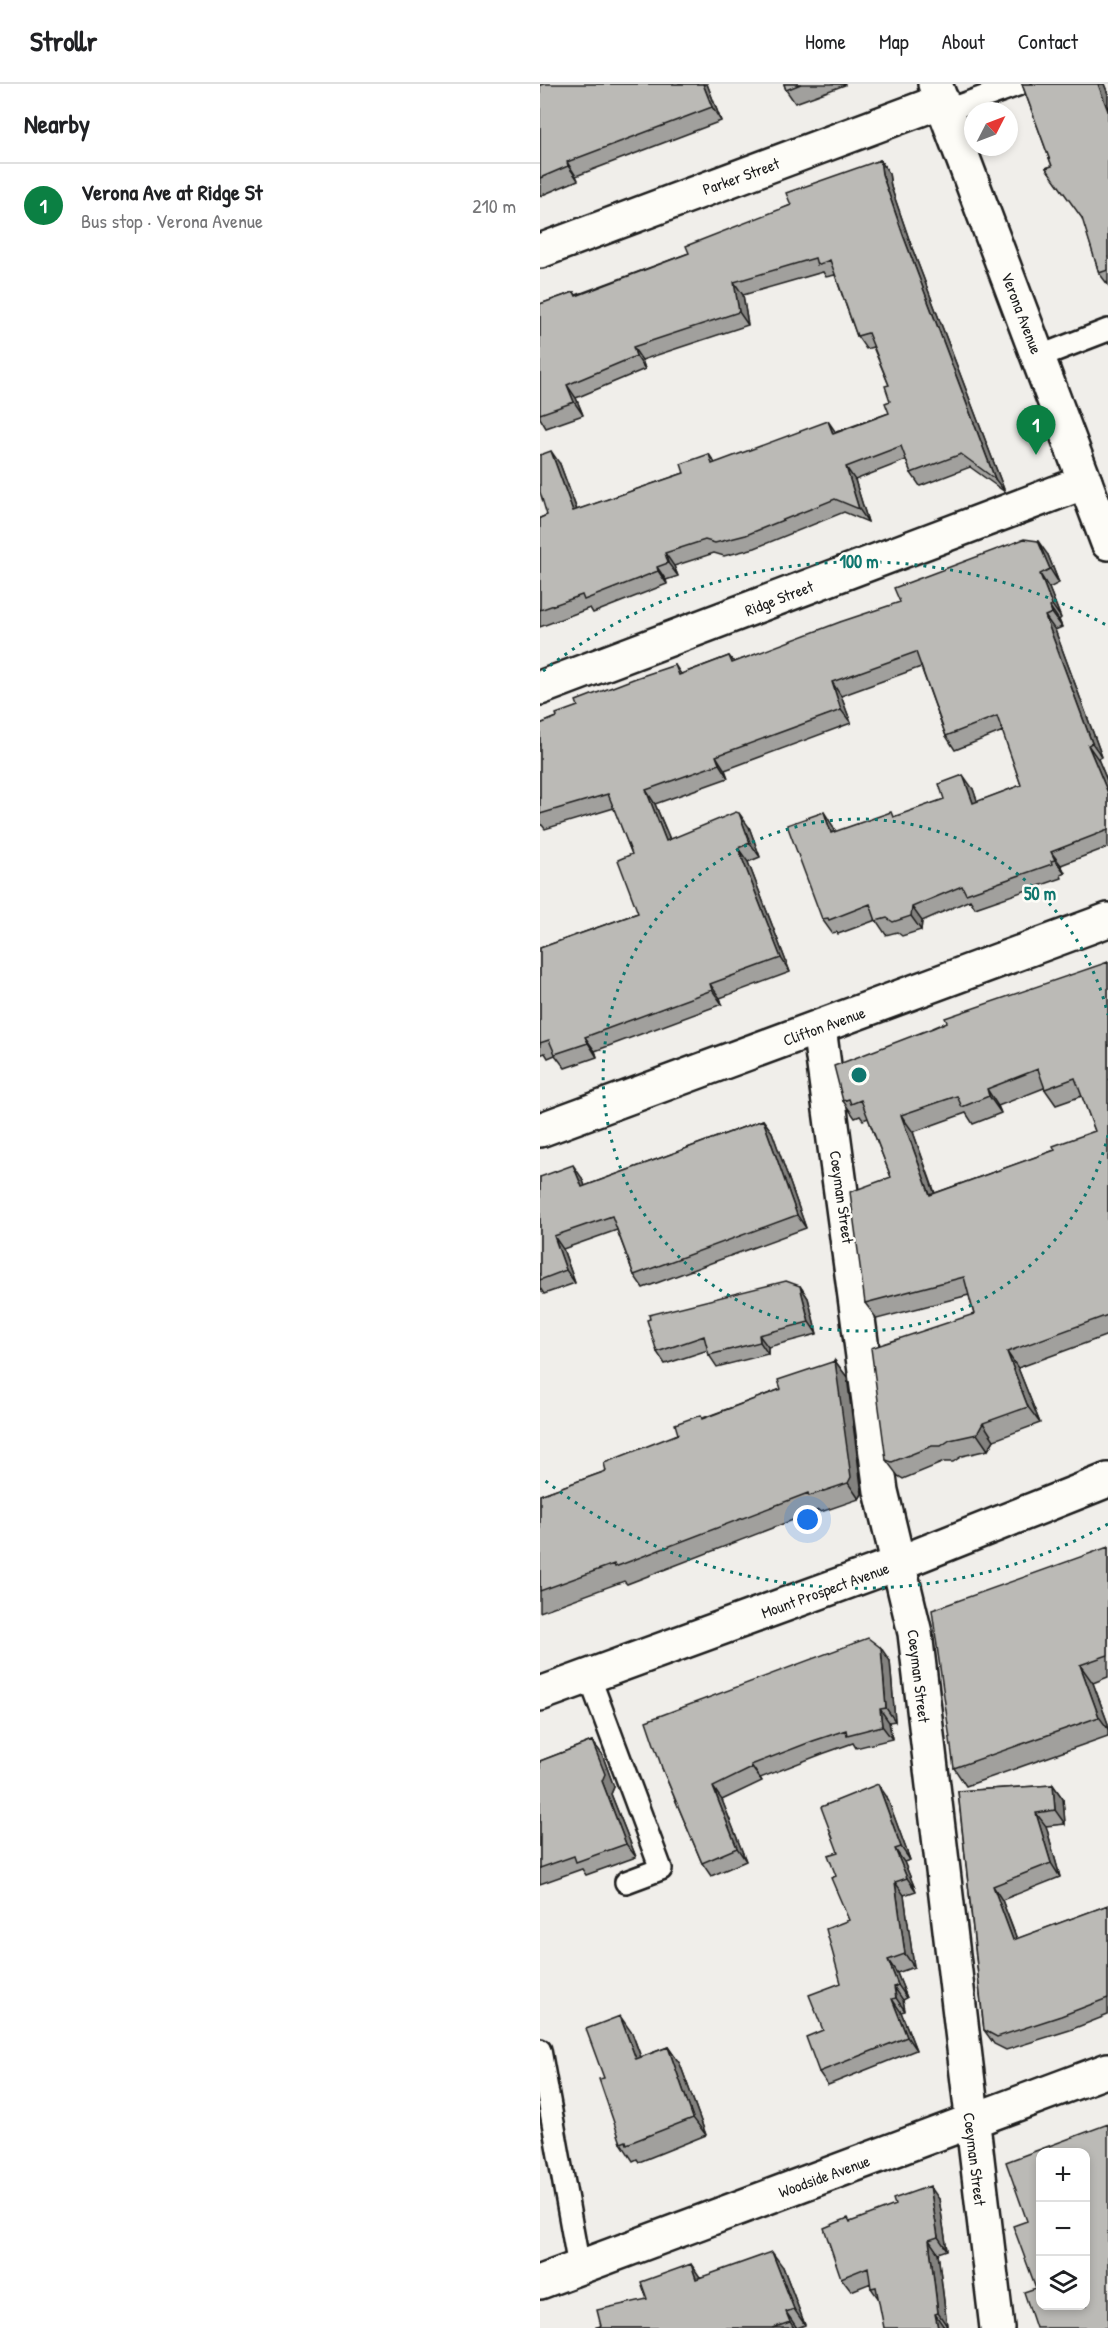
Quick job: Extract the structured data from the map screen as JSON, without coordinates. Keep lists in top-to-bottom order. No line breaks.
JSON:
{"streets":{"street":["Parker Street","Verona Avenue","Ridge Street","Clifton Avenue","Coeyman Street","Mount Prospect Avenue","Woodside Avenue"]},"crossings":[["Parker Street","Verona Avenue"],["Verona Avenue","Ridge Street"],["Clifton Avenue","Coeyman Street"],["Coeyman Street","Mount Prospect Avenue"],["Coeyman Street","Woodside Avenue"]],"north":"top right","page":{"header":"Strollr","nav":["Home","Map","About","Contact"],"heading":"Nearby","list":[{"mark":"1","name":"Verona Ave at Ridge St","note":"Bus stop · Verona Avenue","value":"210 m"}],"pins":"1","map_buttons":["+","−"]},"rings":["100 m","50 m"]}
